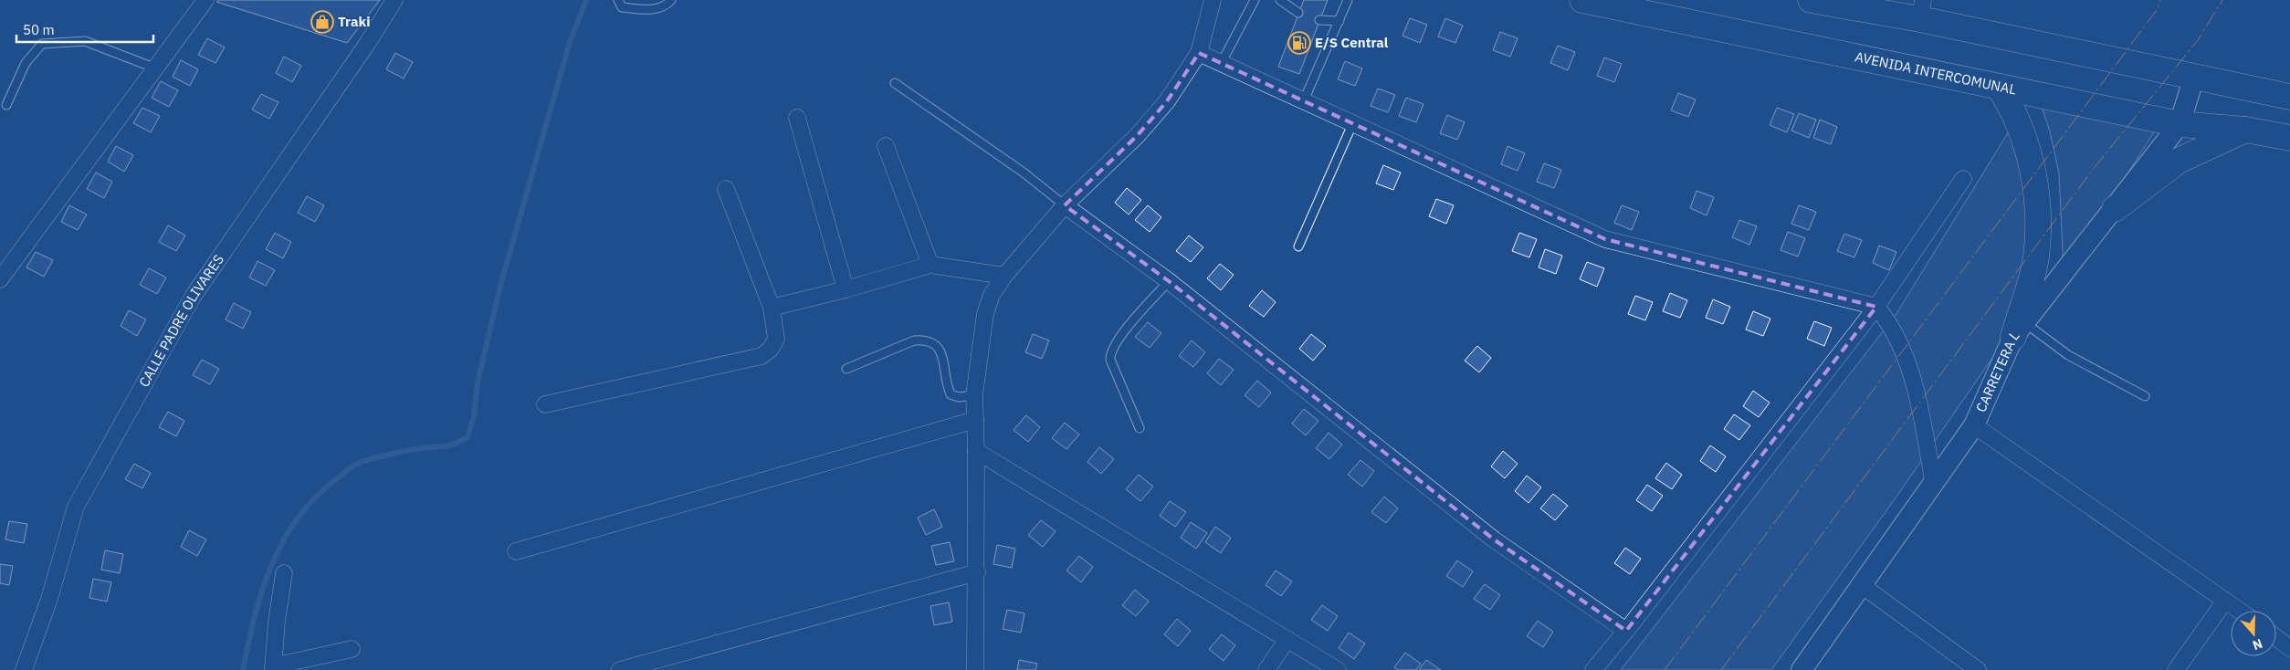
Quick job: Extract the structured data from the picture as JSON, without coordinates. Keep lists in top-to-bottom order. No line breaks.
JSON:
{"streets":{"main road":["AVENIDA INTERCOMUNAL"],"street":["CALLE PADRE OLIVARES","CARRETERA L"]},"crossings":[["AVENIDA INTERCOMUNAL","CARRETERA L"]],"places":{"shop":["Traki"],"fuel station":["E/S Central"]},"scale_bar":"50 m","north":"bottom"}
